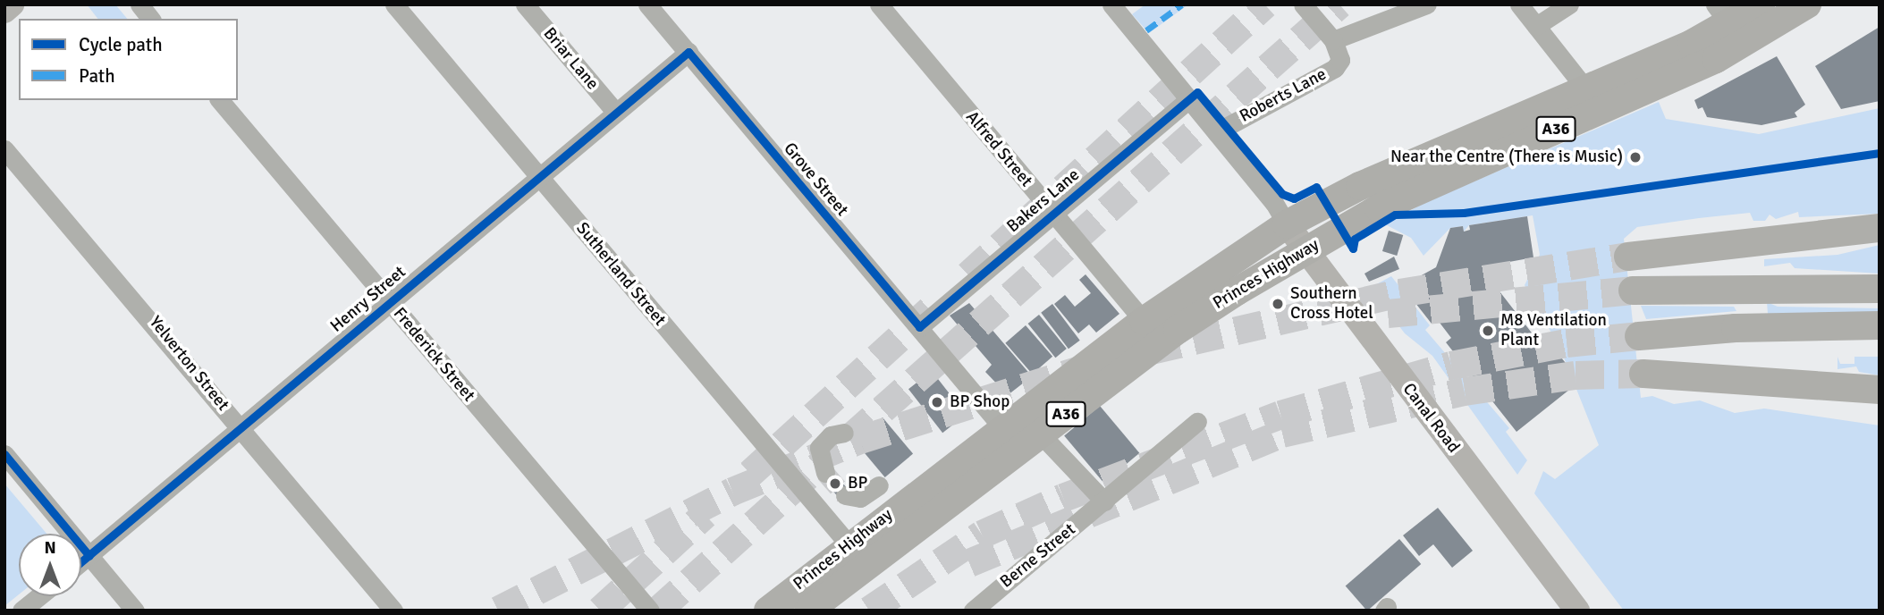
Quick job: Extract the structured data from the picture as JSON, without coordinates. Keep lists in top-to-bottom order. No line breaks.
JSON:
{"streets":{"highway":["A36","Princes Highway"],"main road":["Canal Road"],"street":["Briar Lane","Roberts Lane","Alfred Street","Grove Street","Bakers Lane","Sutherland Street","Henry Street","Frederick Street","Yelverton Street","Berne Street"]},"crossings":[["Briar Lane","Henry Street"],["Alfred Street","Bakers Lane"],["Alfred Street","Princes Highway"],["Grove Street","Bakers Lane"],["Grove Street","Princes Highway"],["Grove Street","Henry Street"],["Sutherland Street","Princes Highway"],["Sutherland Street","Henry Street"],["Princes Highway","Canal Road"],["Henry Street","Frederick Street"],["Henry Street","Yelverton Street"]],"places":["Near the Centre (There is Music)","Southern Cross Hotel","M8 Ventilation Plant","BP Shop","BP"],"legend":["Cycle path","Path"],"north":"top"}
